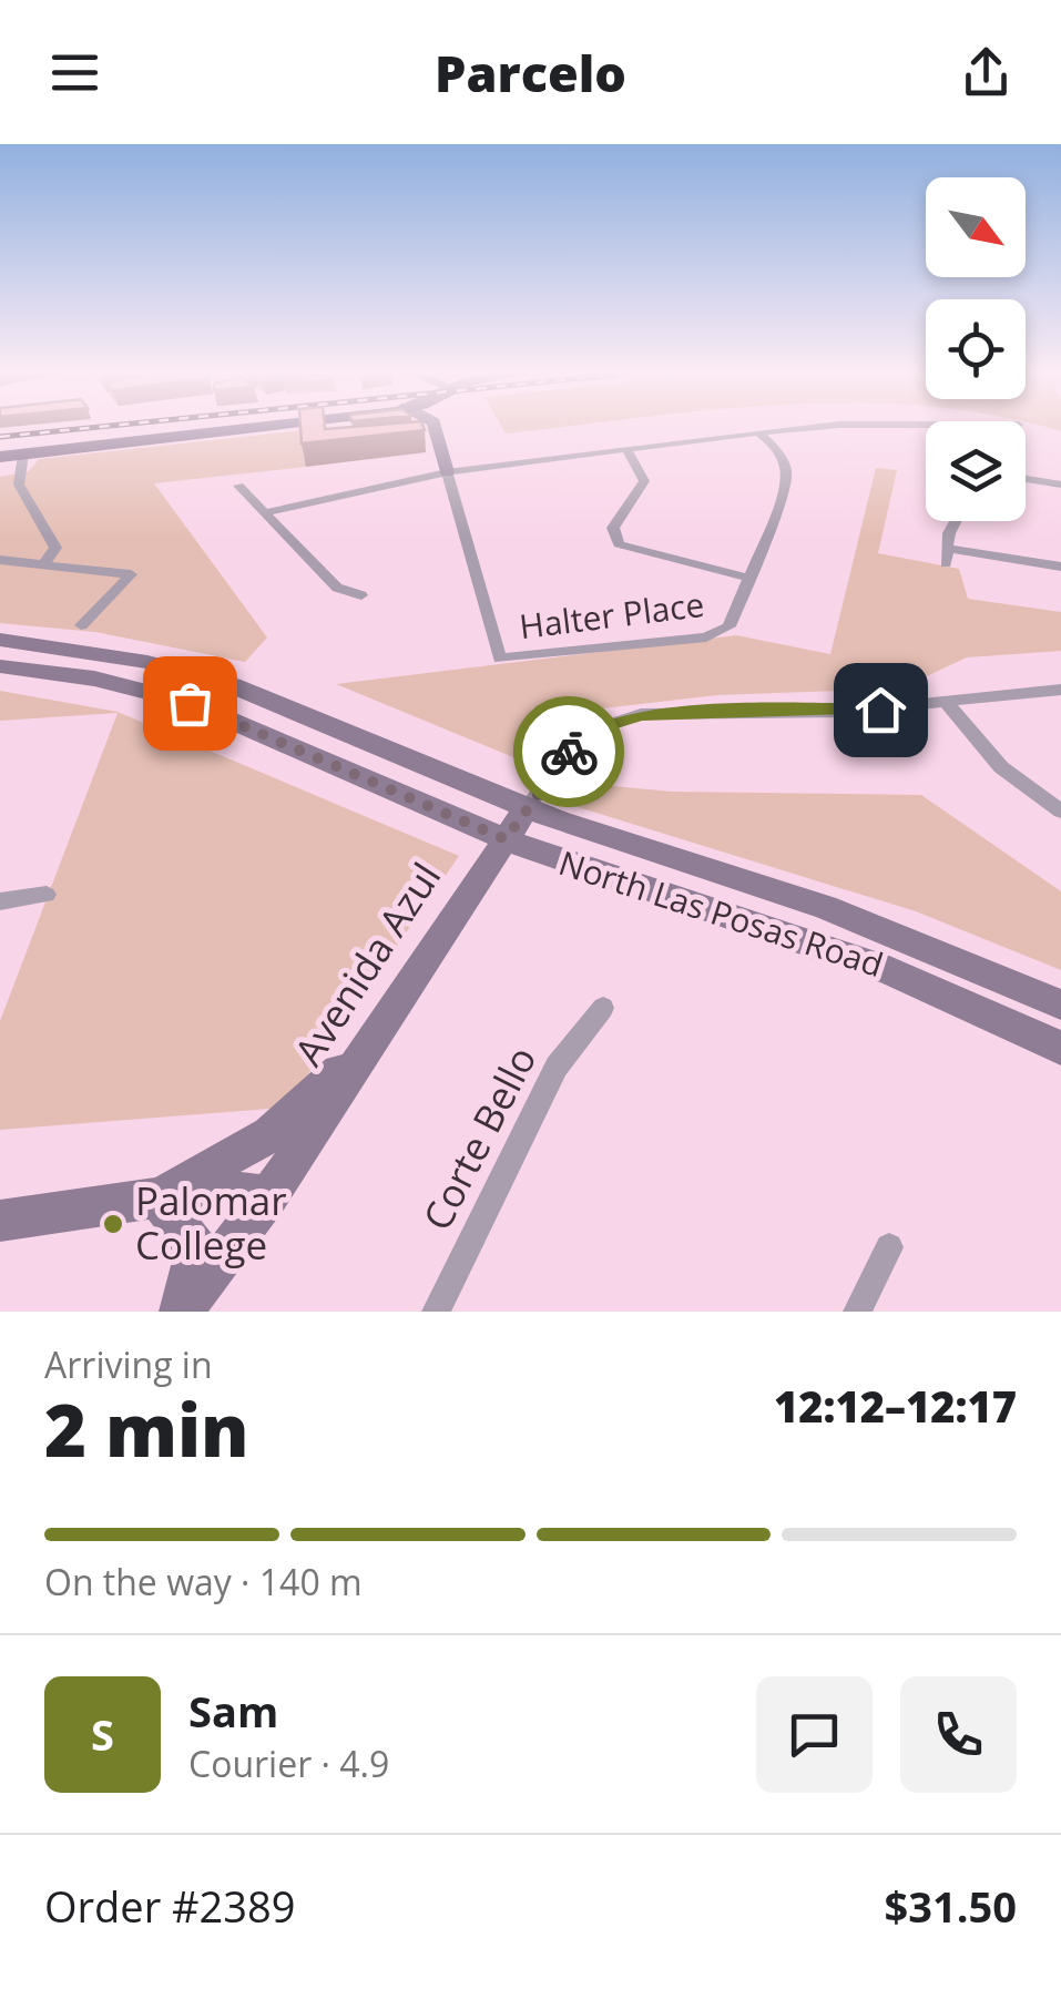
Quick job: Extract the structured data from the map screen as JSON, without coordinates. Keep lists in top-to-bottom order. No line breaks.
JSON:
{"streets":{"main road":["North Las Posas Road","Avenida Azul"],"street":["Halter Place","Corte Bello"]},"crossings":[["North Las Posas Road","Avenida Azul"]],"places":["Palomar College"],"north":"bottom right","page":{"header":"Parcelo","heading":["2 min","Arriving in","12:12–12:17"],"panel":["Sam","Courier · 4.9","Order #2389","$31.50"],"bar":"On the way · 140 m","round":"S"}}
